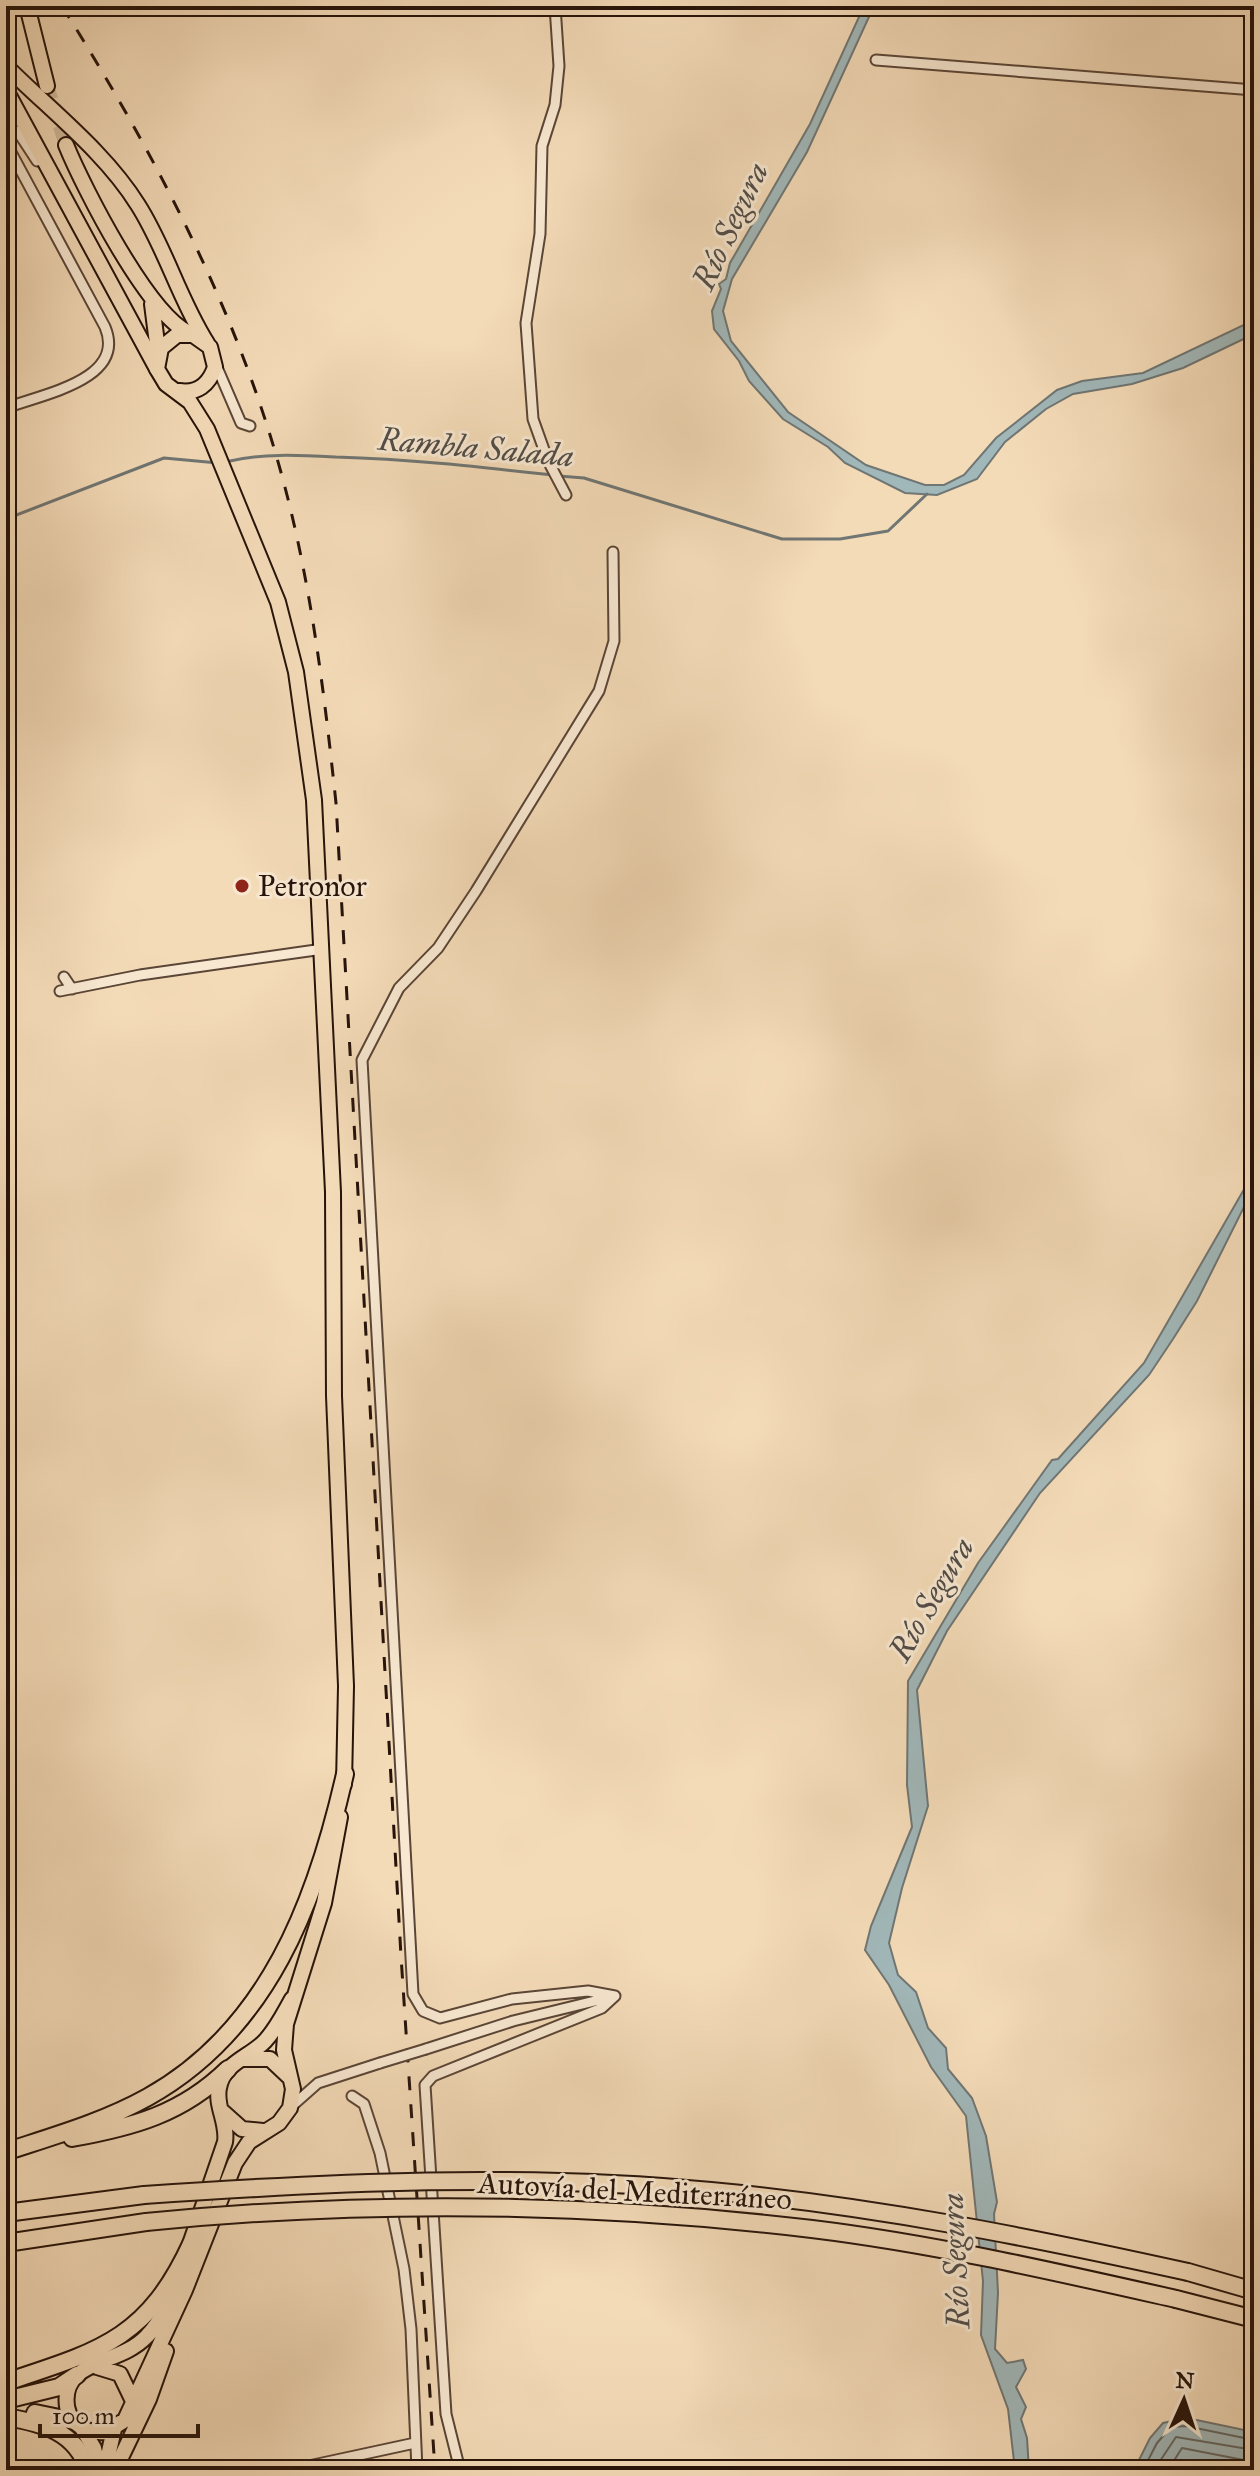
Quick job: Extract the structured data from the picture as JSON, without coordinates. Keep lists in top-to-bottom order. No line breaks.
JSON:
{"streets":{"highway":["Autovía del Mediterráneo"]},"water":["Río Segura","Rambla Salada"],"places":["Petronor"],"scale_bar":"100 m","north":"top"}
